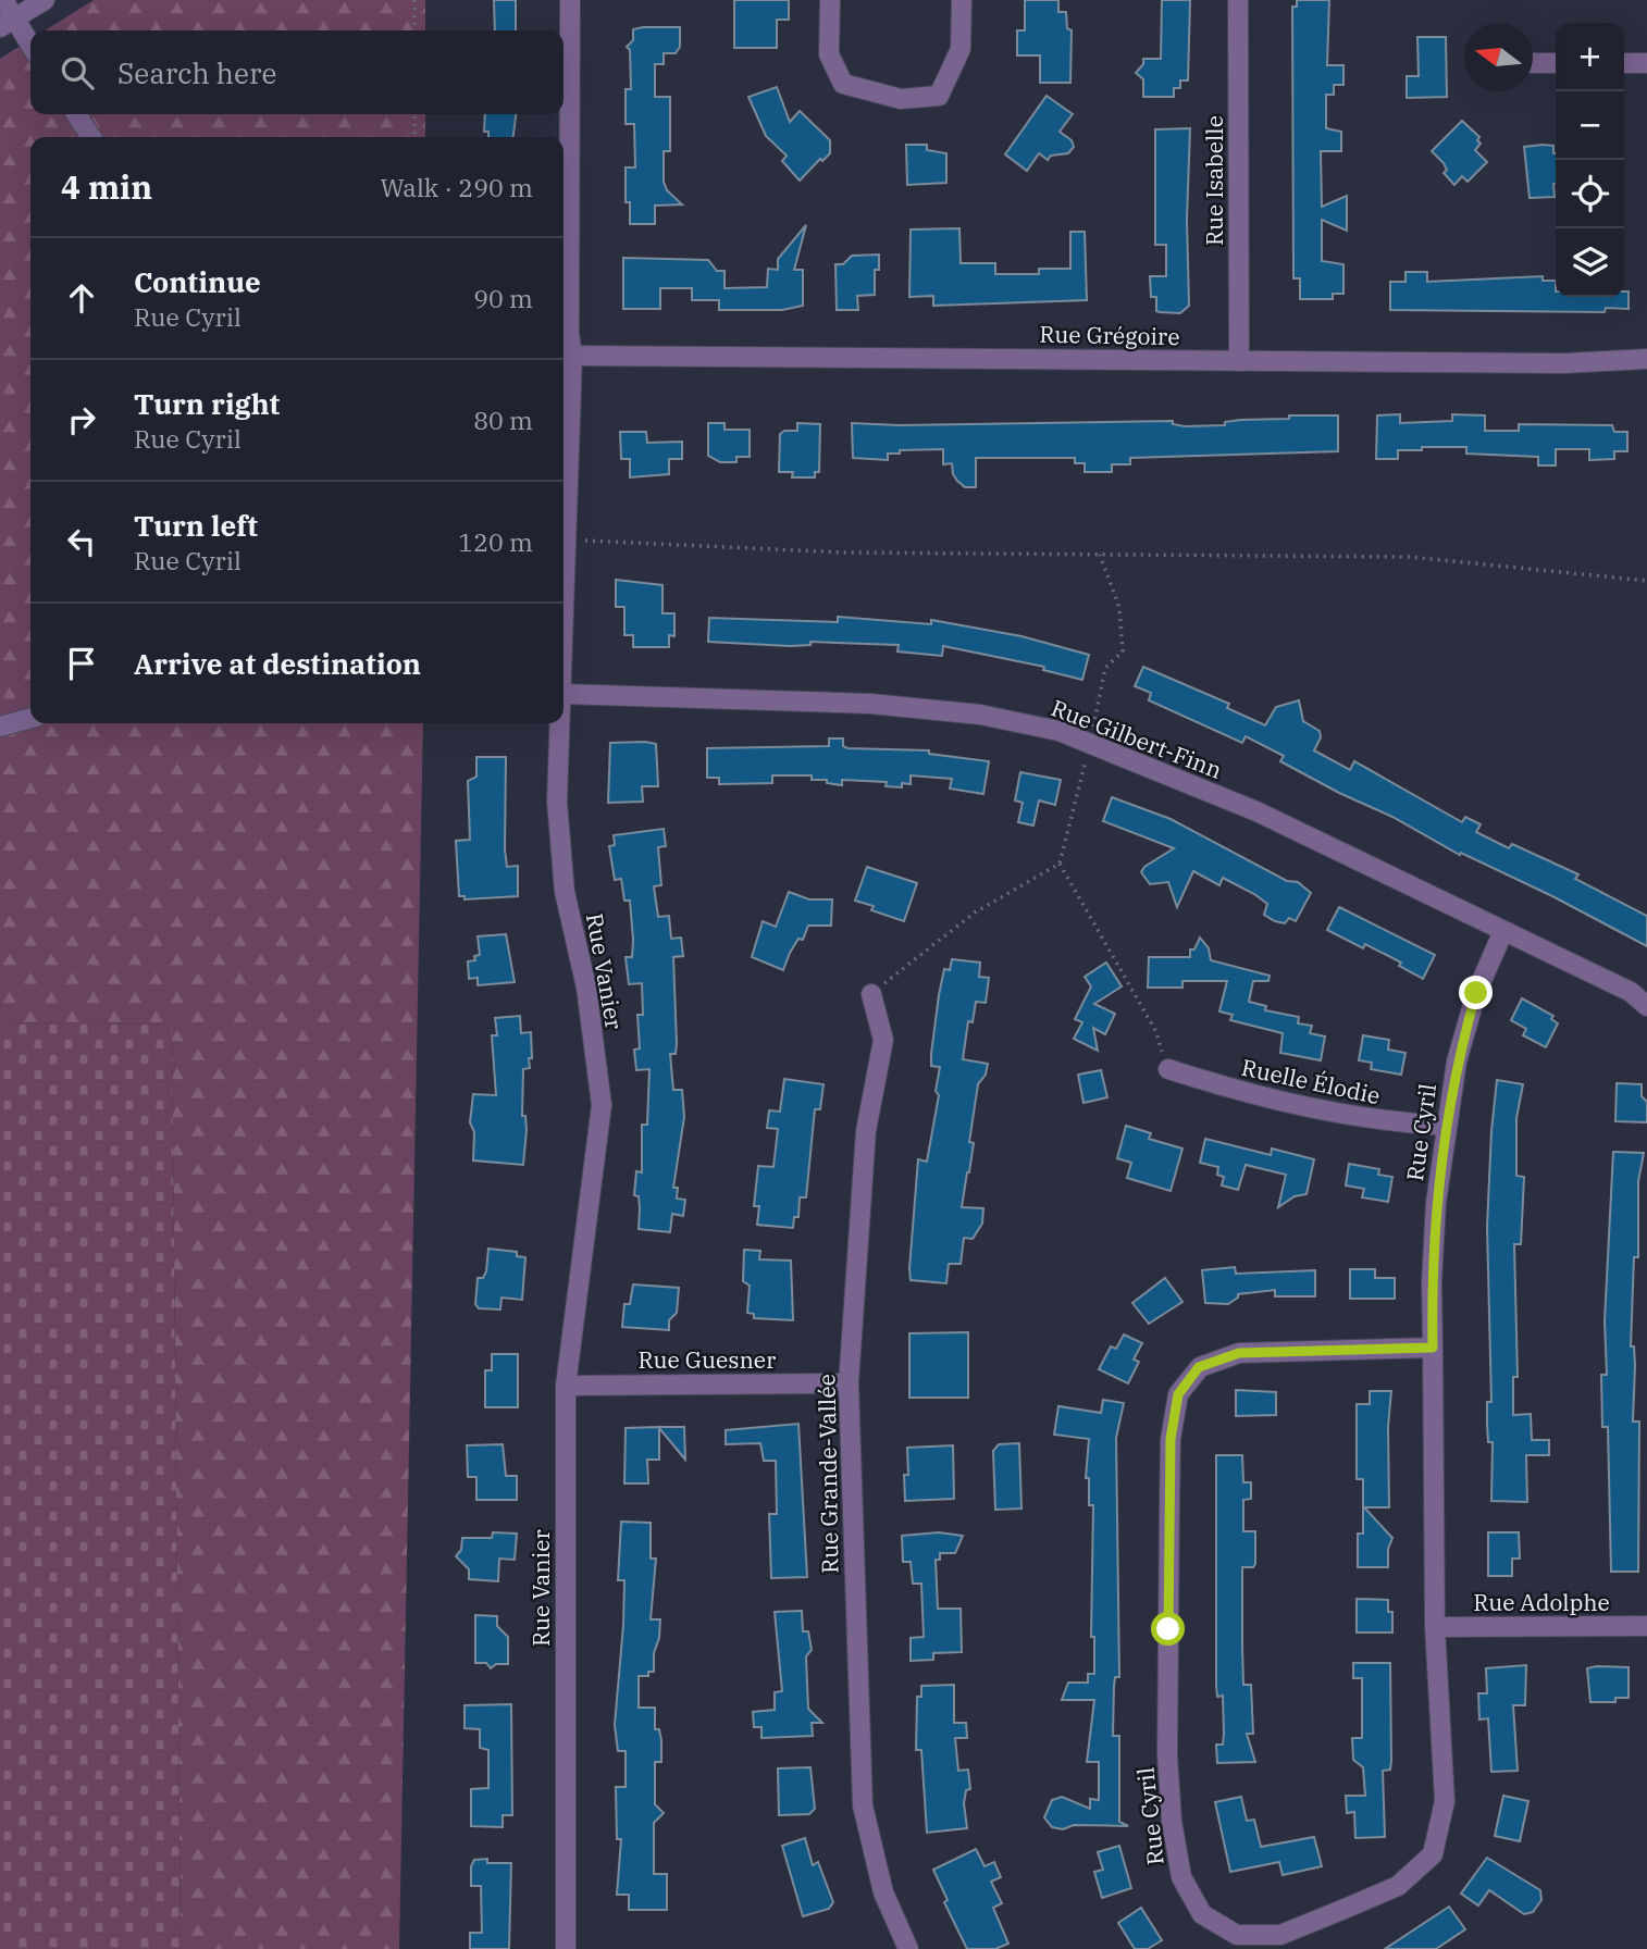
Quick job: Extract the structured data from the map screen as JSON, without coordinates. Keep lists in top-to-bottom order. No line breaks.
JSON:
{"streets":{"street":["Rue Isabelle","Rue Grégoire","Rue Gilbert-Finn","Rue Vanier","Ruelle Élodie","Rue Cyril","Rue Guesner","Rue Grande-Vallée","Rue Adolphe"]},"crossings":[["Rue Isabelle","Rue Grégoire"],["Rue Grégoire","Rue Vanier"],["Rue Gilbert-Finn","Rue Cyril"],["Rue Vanier","Rue Guesner"],["Ruelle Élodie","Rue Cyril"],["Rue Cyril","Rue Adolphe"],["Rue Guesner","Rue Grande-Vallée"]],"north":"left","page":{"map_buttons":["+","−"],"search":"Search here","heading":["4 min","Walk · 290 m"],"list":[["Continue","Rue Cyril","90 m"],["Turn right","Rue Cyril","80 m"],["Turn left","Rue Cyril","120 m"],"Arrive at destination"]}}
